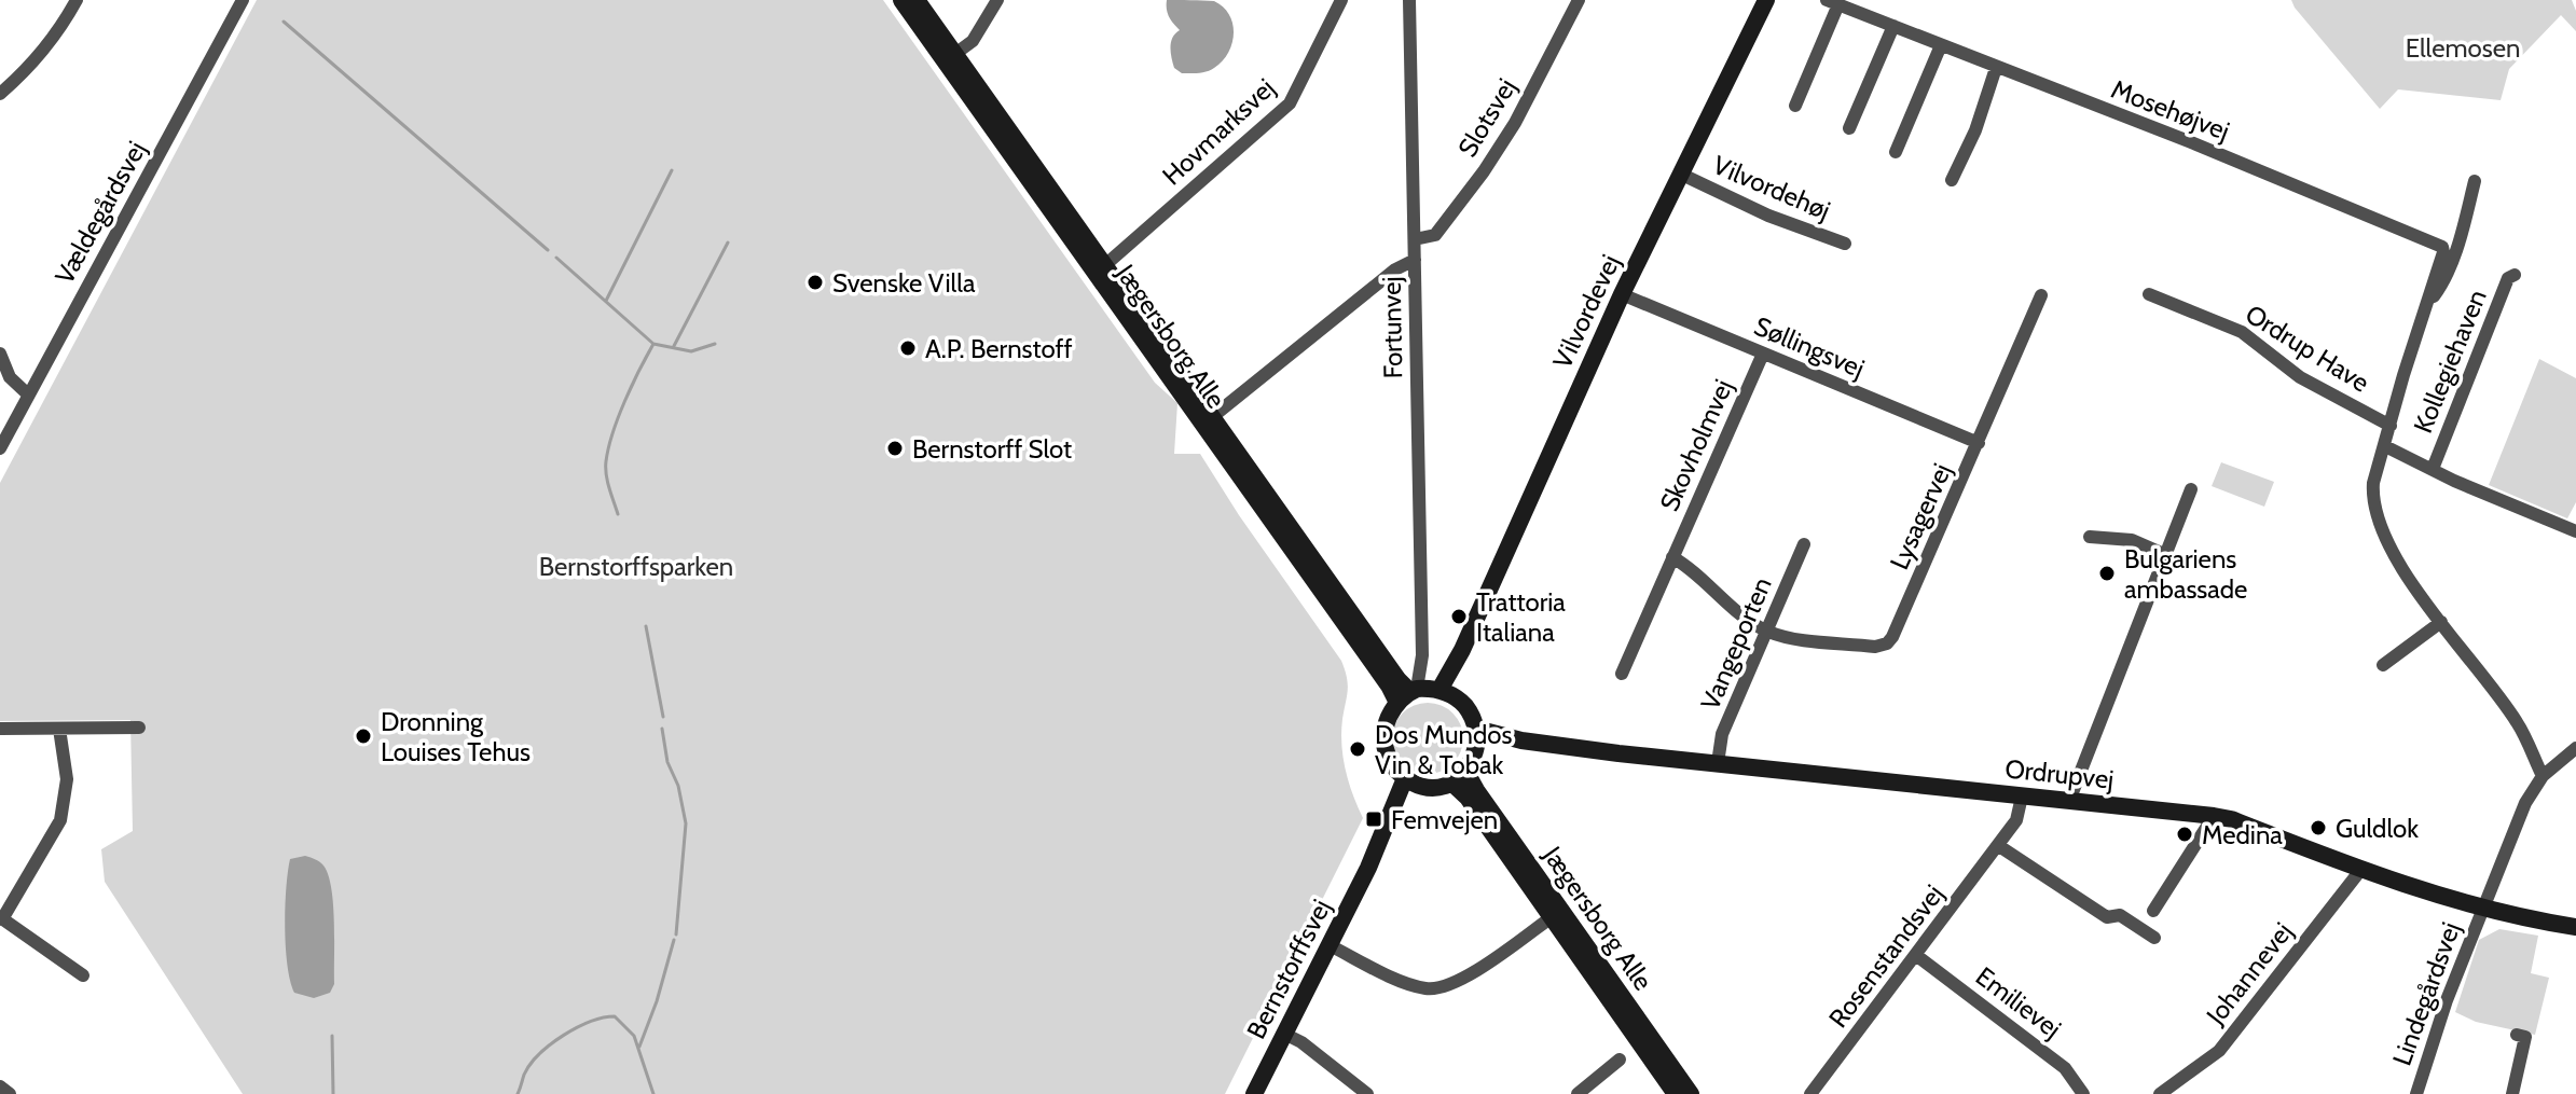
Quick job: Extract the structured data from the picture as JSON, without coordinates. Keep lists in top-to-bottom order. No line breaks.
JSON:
{"streets":{"street":["Mosehøjvej","Slotsvej","Hovmarksvej","Vilvordehøj","Vældegårdsvej","Vilvordevej","Fortunvej","Jægersborg Alle","Søllingsvej","Ordrup Have","Kollegiehaven","Skovholmvej","Lysagervej","Vangeporten","Ordrupvej","Rosenstandsvej","Bernstorffsvej","Johannevej","Lindegårdsvej","Emilievej"]},"crossings":[["Mosehøjvej","Ordrup Have"],["Mosehøjvej","Lindegårdsvej"],["Slotsvej","Fortunvej"],["Hovmarksvej","Jægersborg Alle"],["Vilvordehøj","Vilvordevej"],["Vilvordevej","Fortunvej"],["Vilvordevej","Jægersborg Alle"],["Vilvordevej","Søllingsvej"],["Vilvordevej","Ordrupvej"],["Vilvordevej","Bernstorffsvej"],["Fortunvej","Jægersborg Alle"],["Fortunvej","Ordrupvej"],["Fortunvej","Bernstorffsvej"],["Jægersborg Alle","Ordrupvej"],["Jægersborg Alle","Bernstorffsvej"],["Søllingsvej","Skovholmvej"],["Søllingsvej","Lysagervej"],["Lysagervej","Vangeporten"],["Vangeporten","Ordrupvej"],["Ordrupvej","Rosenstandsvej"],["Ordrupvej","Bernstorffsvej"],["Ordrupvej","Johannevej"],["Ordrupvej","Lindegårdsvej"],["Rosenstandsvej","Emilievej"]],"parks":["Ellemosen","Bernstorffsparken"],"places":{"other":["Svenske Villa","A.P. Bernstoff","Bernstorff Slot","Bulgariens ambassade","Trattoria Italiana","Dronning Louises Tehus","Dos Mundos Vin & Tobak","Guldlok","Medina"],"transit":["Femvejen"]}}
